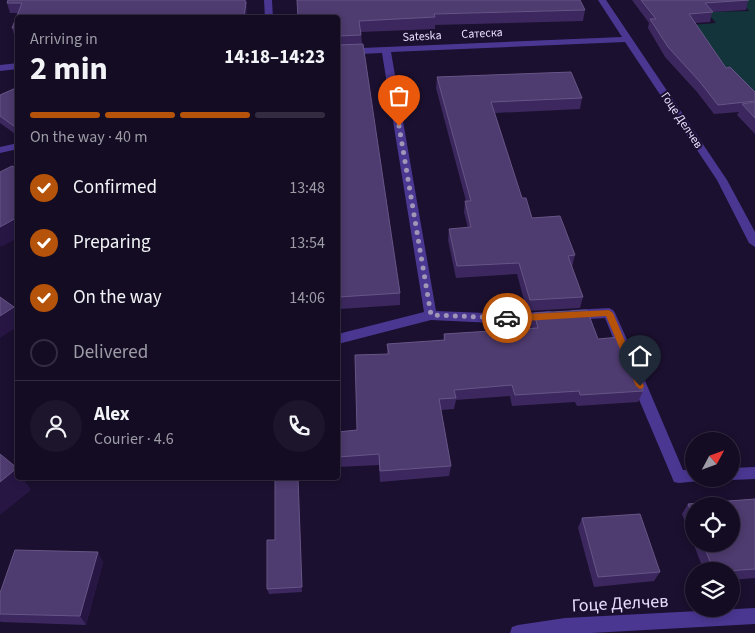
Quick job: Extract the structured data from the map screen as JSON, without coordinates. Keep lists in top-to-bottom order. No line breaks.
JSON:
{"streets":{"street":["Сатеска","Sateska","Гоце Делчев"]},"crossings":[["Сатеска","Sateska"],["Сатеска","Гоце Делчев"],["Sateska","Гоце Делчев"]],"north":"top right","page":{"heading":["2 min","Arriving in","14:18–14:23"],"panel":["Alex","Courier · 4.6"],"bar":"On the way · 40 m","list":[["Confirmed","13:48"],["Preparing","13:54"],["On the way","14:06"],"Delivered"]}}
